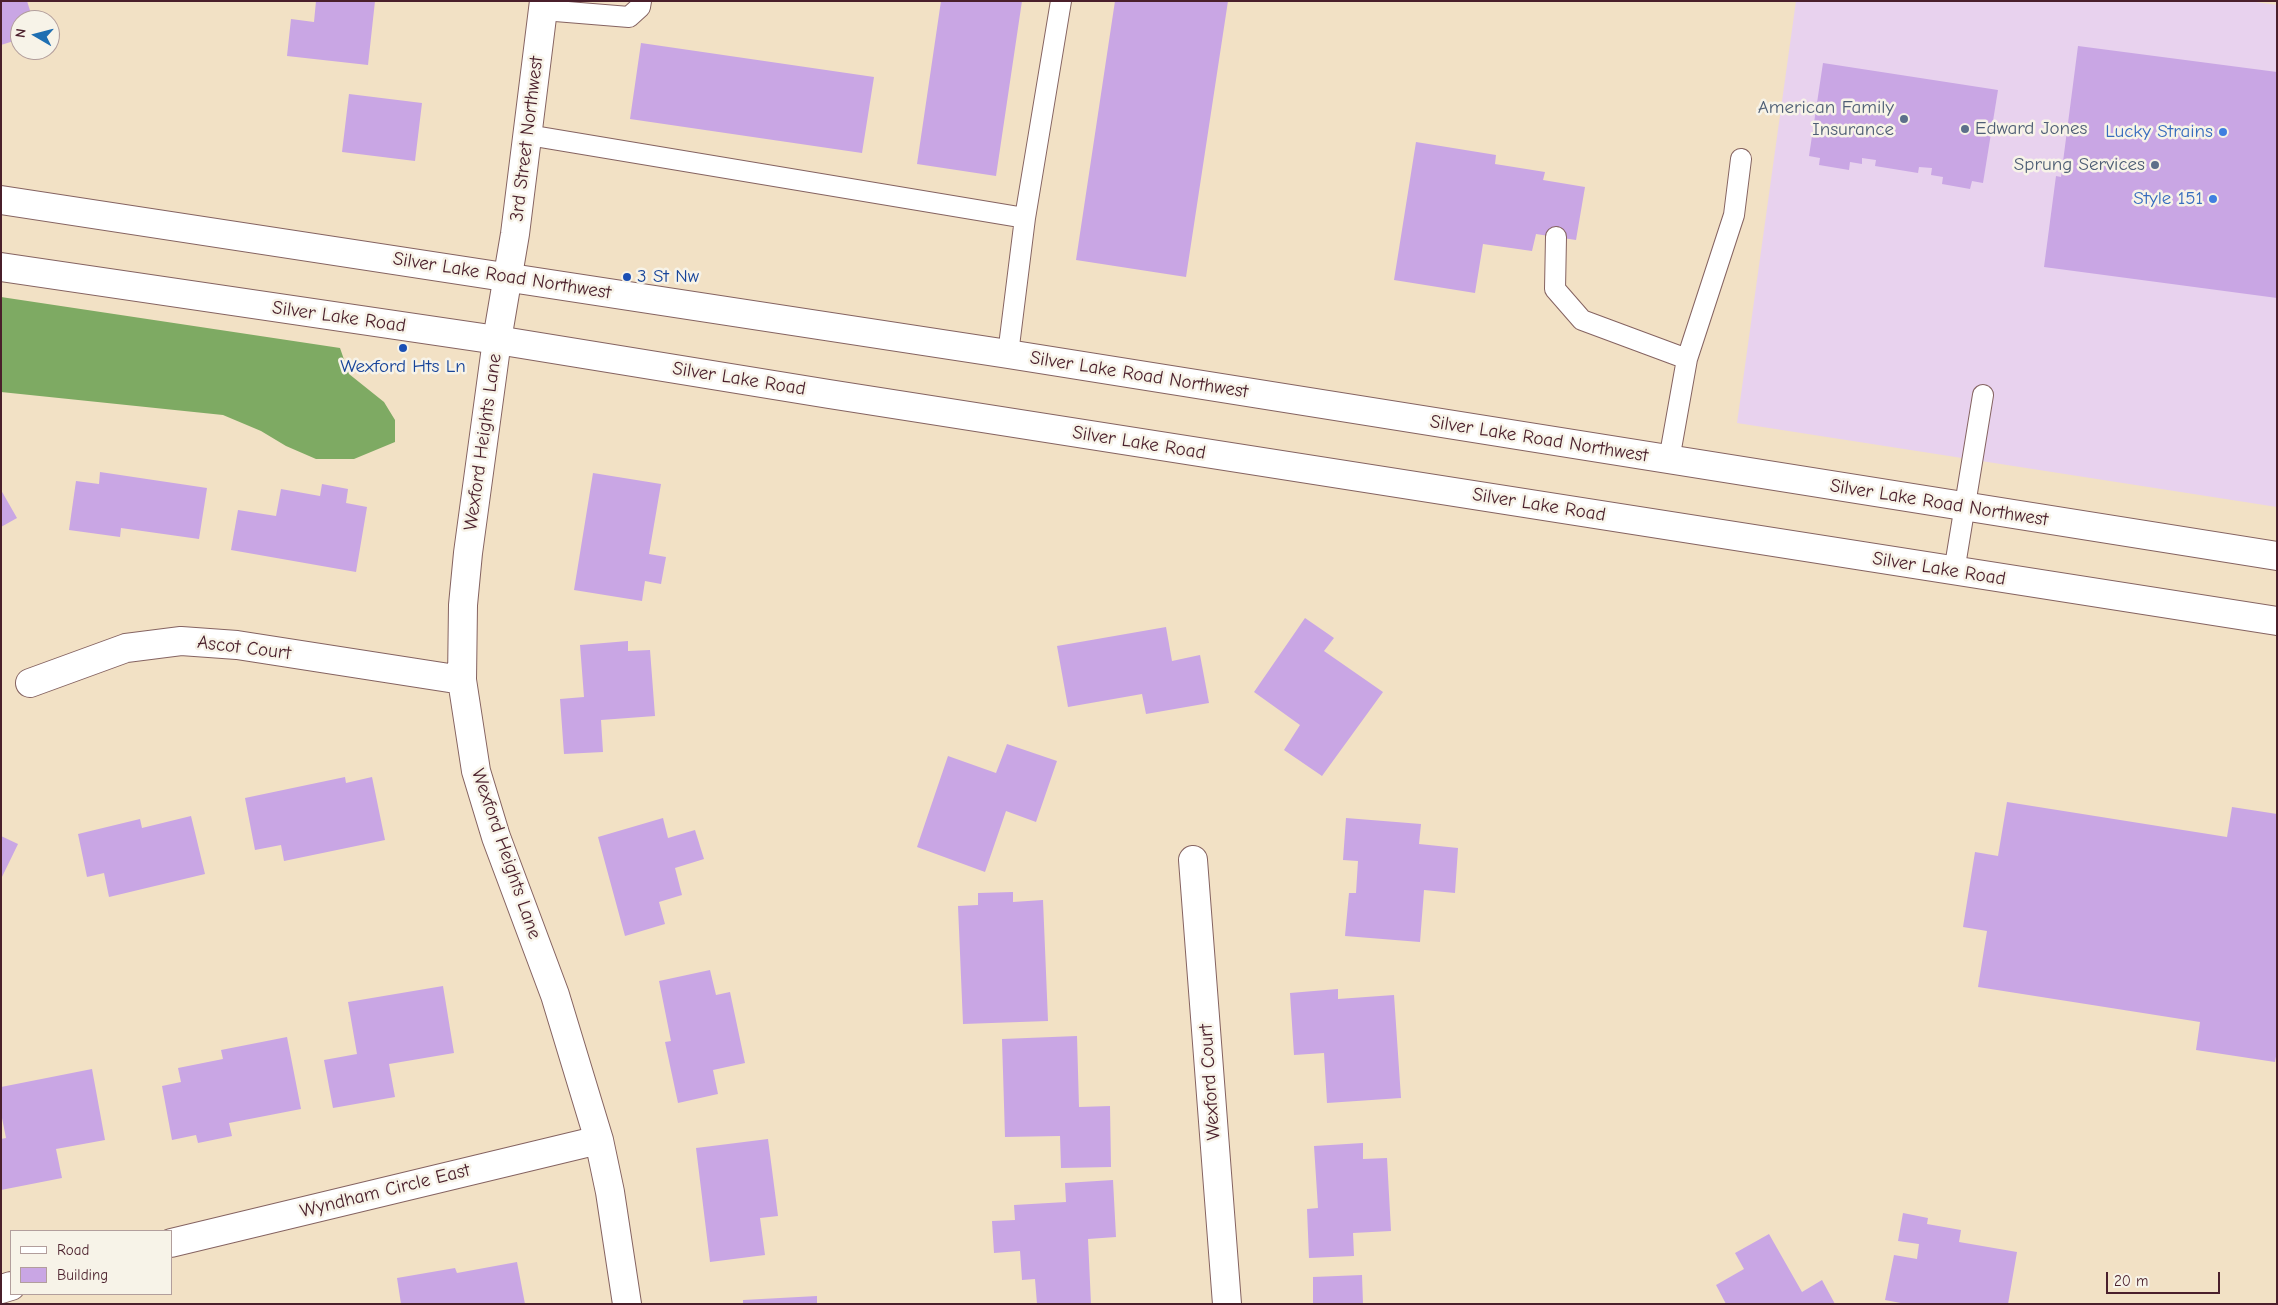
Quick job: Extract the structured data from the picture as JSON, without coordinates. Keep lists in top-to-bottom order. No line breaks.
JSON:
{"streets":{"main road":["3rd Street Northwest","Silver Lake Road Northwest","Silver Lake Road","Wexford Heights Lane","Ascot Court","Wexford Court","Wyndham Circle East"]},"crossings":[["3rd Street Northwest","Silver Lake Road Northwest"],["3rd Street Northwest","Wexford Heights Lane"],["Silver Lake Road Northwest","Wexford Heights Lane"],["Silver Lake Road","Wexford Heights Lane"],["Wexford Heights Lane","Ascot Court"],["Wexford Heights Lane","Wyndham Circle East"]],"places":["American Family Insurance","Edward Jones","Lucky Strains","Sprung Services","Style 151","3 St Nw","Wexford Hts Ln"],"legend":["Road","Building"],"scale_bar":"20 m","north":"left"}
